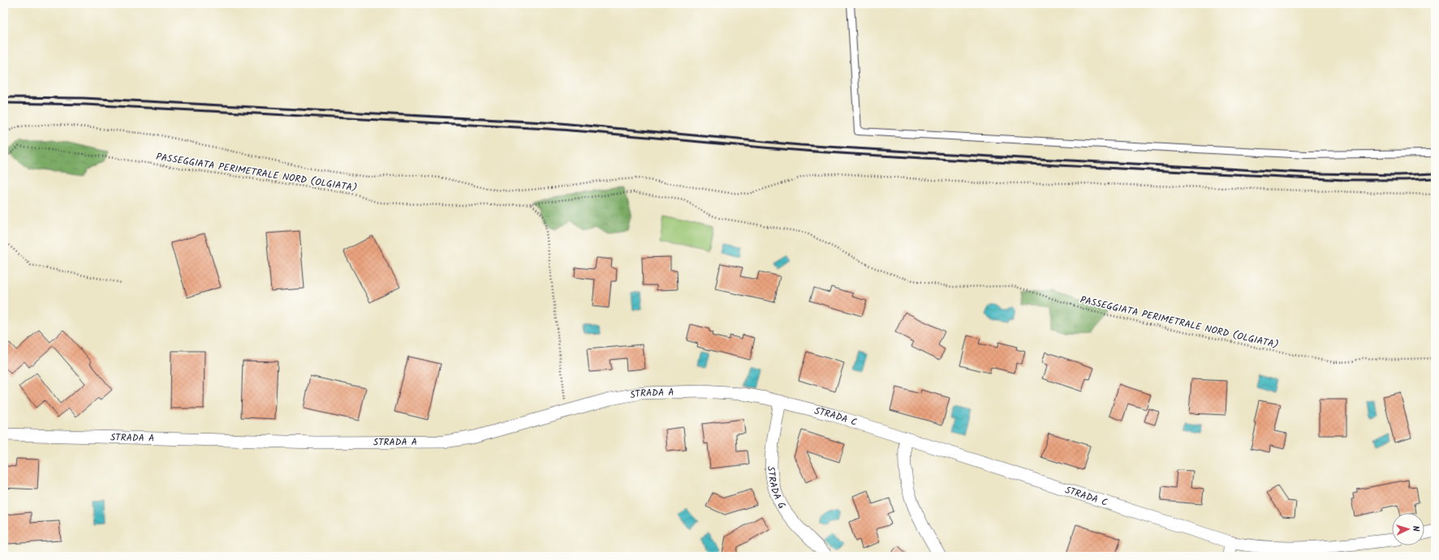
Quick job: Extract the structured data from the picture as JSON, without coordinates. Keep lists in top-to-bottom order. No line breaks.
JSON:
{"streets":{"street":["STRADA A","STRADA C","STRADA G"],"path":["PASSEGGIATA PERIMETRALE NORD (OLGIATA)"]},"crossings":[["STRADA A","STRADA C"],["STRADA A","STRADA G"],["STRADA C","STRADA G"]],"north":"right"}
